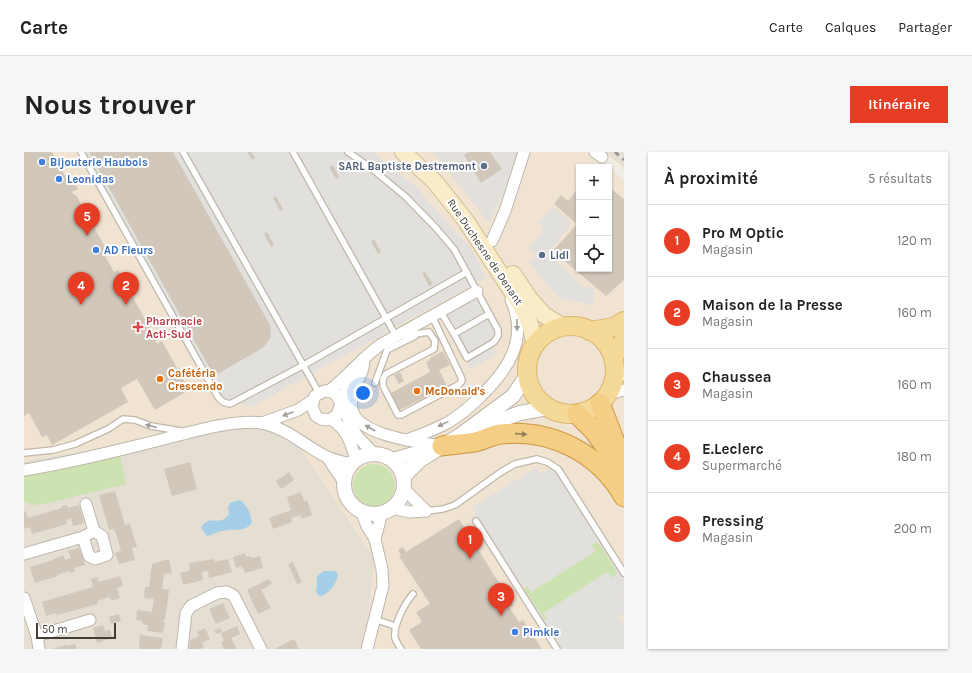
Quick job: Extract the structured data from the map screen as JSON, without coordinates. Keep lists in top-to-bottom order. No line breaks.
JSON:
{"streets":{"main road":["Rue Duchesne de Denant"]},"places":{"other":["Bijouterie Haubois","SARL Baptiste Destremont","Leonidas","AD Fleurs","Lidl","Cafétéria Crescendo","McDonald's","Pimkie"],"health":["Pharmacie Acti-Sud"]},"scale_bar":"50 m","page":{"header":"Carte","nav":["Carte","Calques","Partager"],"buttons":"Itinéraire","title":"Nous trouver","heading":["À proximité","5 résultats"],"map_buttons":["+","−"],"pins":["5","2","4","1","3"],"list":[{"mark":"1","name":"Pro M Optic","note":"Magasin","value":"120 m"},{"mark":"2","name":"Maison de la Presse","note":"Magasin","value":"160 m"},{"mark":"3","name":"Chaussea","note":"Magasin","value":"160 m"},{"mark":"4","name":"E.Leclerc","note":"Supermarché","value":"180 m"},{"mark":"5","name":"Pressing","note":"Magasin","value":"200 m"}],"scale":"50 m"}}
